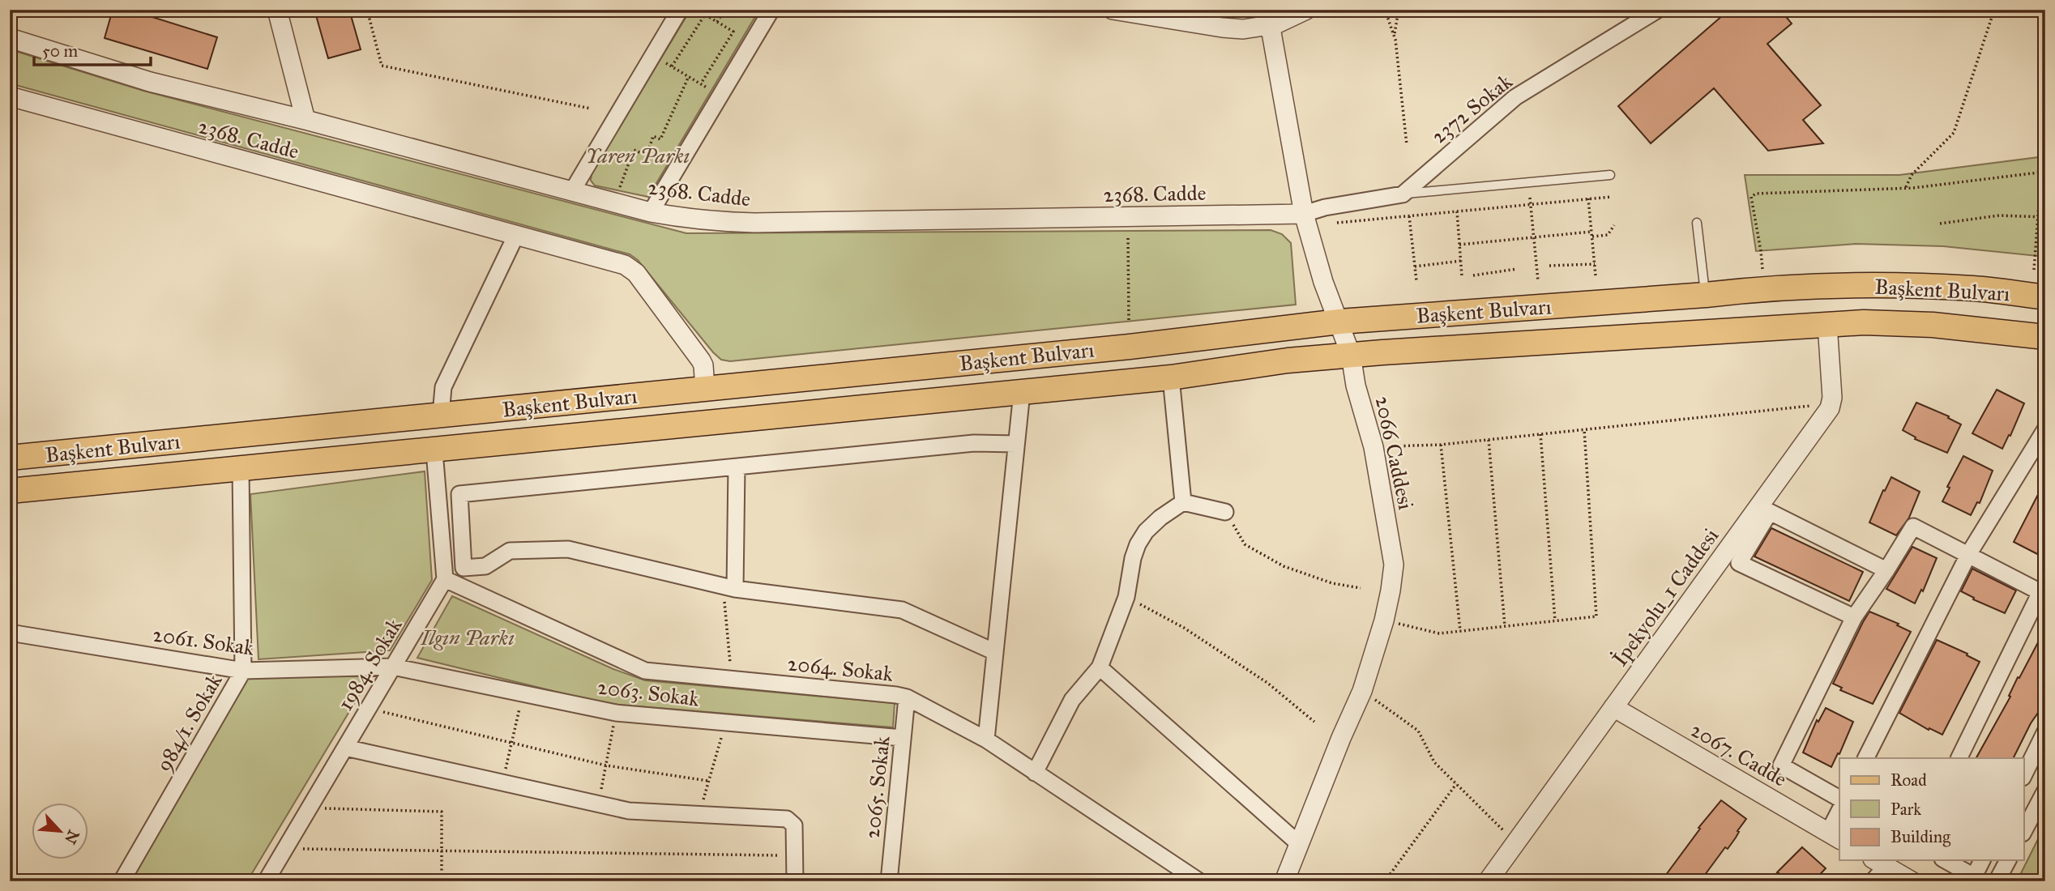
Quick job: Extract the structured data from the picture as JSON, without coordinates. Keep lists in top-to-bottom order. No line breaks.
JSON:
{"streets":{"main road":["Başkent Bulvarı"],"street":["2372 Sokak","2368. Cadde","2066 Caddesi","İpekyolu_1 Caddesi","2061. Sokak","1984. Sokak","2064. Sokak","2063. Sokak","984/1. Sokak","2067. Cadde","2065. Sokak"]},"crossings":[["2368. Cadde","Başkent Bulvarı"],["2368. Cadde","2066 Caddesi"],["Başkent Bulvarı","2066 Caddesi"],["Başkent Bulvarı","984/1. Sokak"],["İpekyolu_1 Caddesi","2067. Cadde"],["2061. Sokak","1984. Sokak"],["2061. Sokak","2063. Sokak"],["2061. Sokak","984/1. Sokak"],["1984. Sokak","2064. Sokak"],["1984. Sokak","2063. Sokak"],["2064. Sokak","2065. Sokak"],["2063. Sokak","2065. Sokak"]],"parks":["Yaren Parkı","Ilgın Parkı"],"legend":["Road","Park","Building"],"scale_bar":"50 m","north":"bottom right"}
